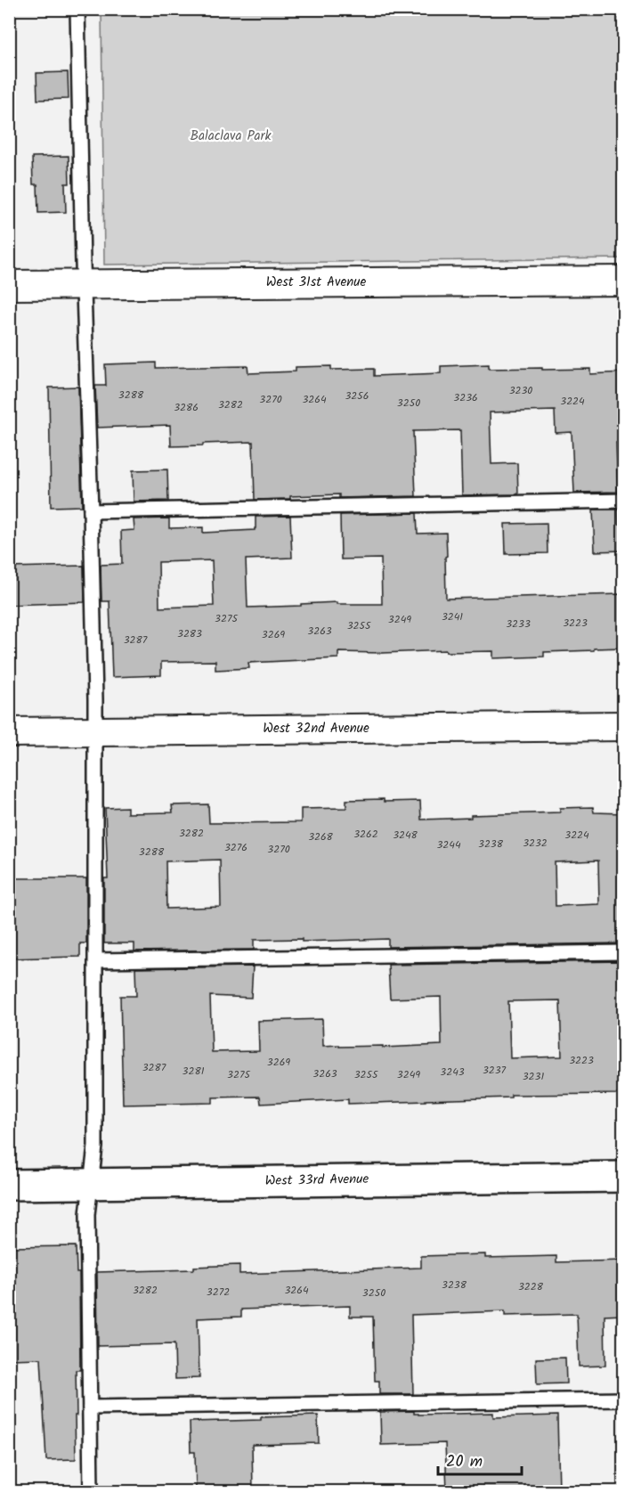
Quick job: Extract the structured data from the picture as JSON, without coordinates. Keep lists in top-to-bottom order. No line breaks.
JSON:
{"streets":{"street":["West 31st Avenue","West 32nd Avenue","West 33rd Avenue"]},"parks":["Balaclava Park"],"house_numbers":["3230","3288","3256","3236","3270","3264","3224","3250","3282","3286","3241","3275","3249","3223","3233","3255","3263","3283","3269","3287","3282","3262","3248","3224","3268","3232","3238","3244","3276","3270","3288","3223","3269","3287","3237","3281","3243","3263","3275","3255","3249","3231","3238","3228","3282","3264","3272","3250"],"scale_bar":"20 m"}
